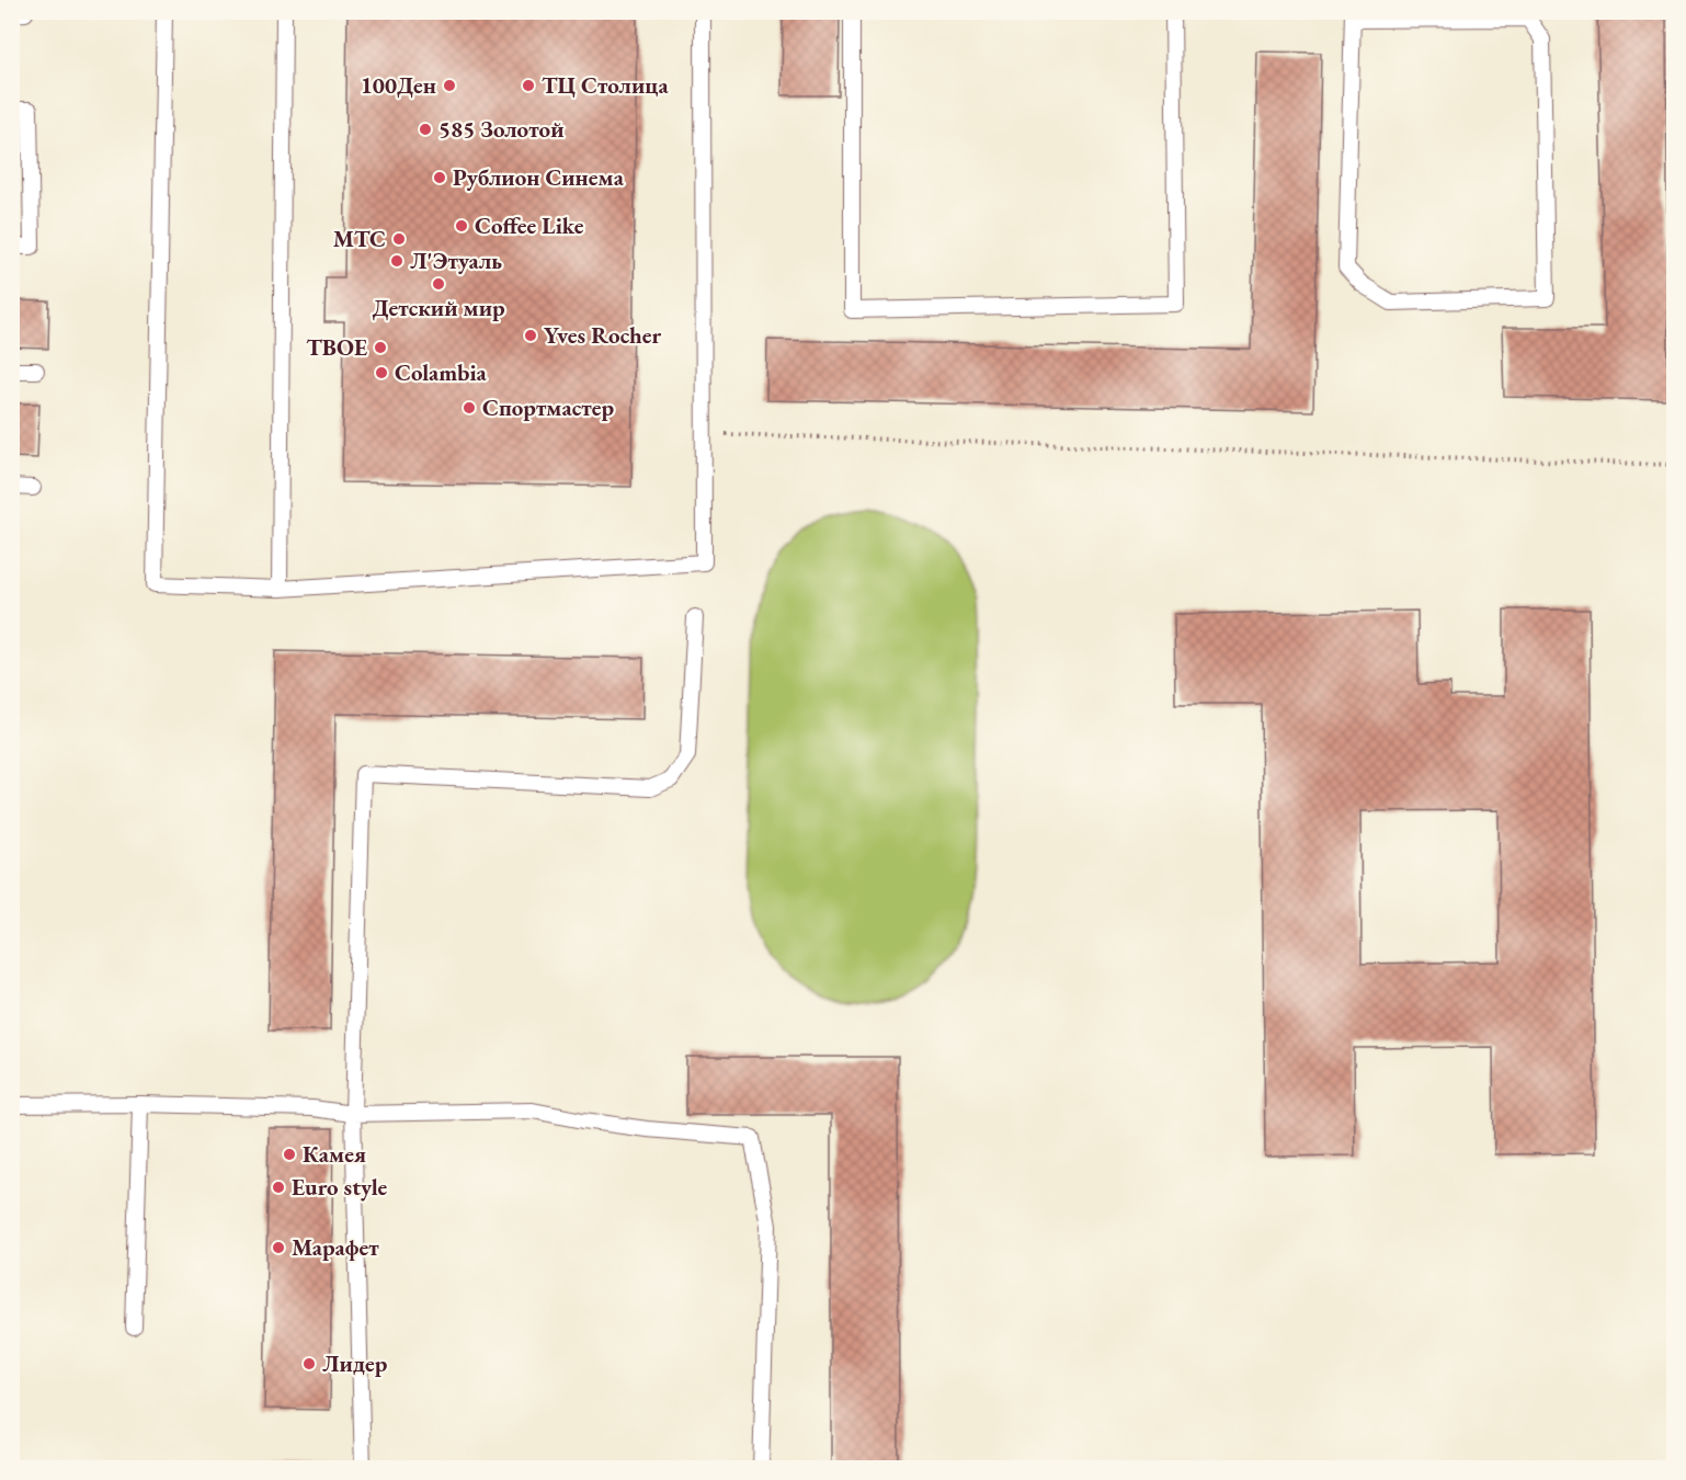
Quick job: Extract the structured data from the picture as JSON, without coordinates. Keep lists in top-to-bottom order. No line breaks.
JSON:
{"places":["100Ден","ТЦ Столица","585 Золотой","Рублион Синема","Coffee Like","МТС","Л'Этуаль","Детский мир","Yves Rocher","ТВОЕ","Colambia","Спортмастер","Камея","Euro style","Марафет","Лидер"]}
